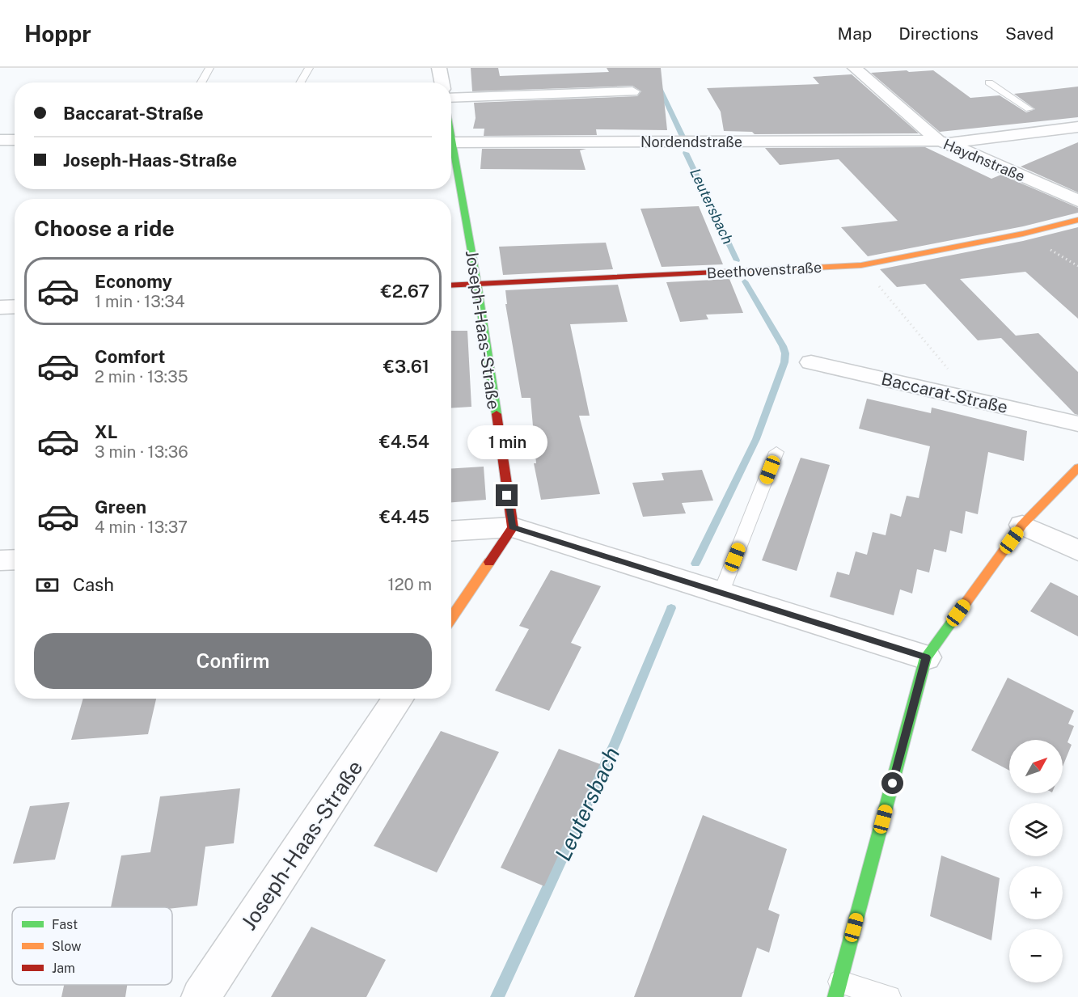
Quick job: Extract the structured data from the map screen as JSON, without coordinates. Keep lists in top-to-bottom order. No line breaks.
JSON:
{"streets":{"street":["Nordendstraße","Haydnstraße","Beethovenstraße","Joseph-Haas-Straße","Baccarat-Straße"]},"crossings":[["Nordendstraße","Haydnstraße"],["Beethovenstraße","Joseph-Haas-Straße"]],"water":["Leutersbach"],"legend":["Fast","Slow","Jam"],"north":"top right","page":{"header":"Hoppr","nav":["Map","Directions","Saved"],"banner":["Baccarat-Straße","Joseph-Haas-Straße"],"heading":"Choose a ride","list":[{"name":"Economy","note":"1 min · 13:34","value":"€2.67"},{"name":"Comfort","note":"2 min · 13:35","value":"€3.61"},{"name":"XL","note":"3 min · 13:36","value":"€4.54"},{"name":"Green","note":"4 min · 13:37","value":"€4.45"}],"bubble":"1 min","pay":["Cash","120 m"],"buttons":"Confirm","map_buttons":["+","−"]}}
